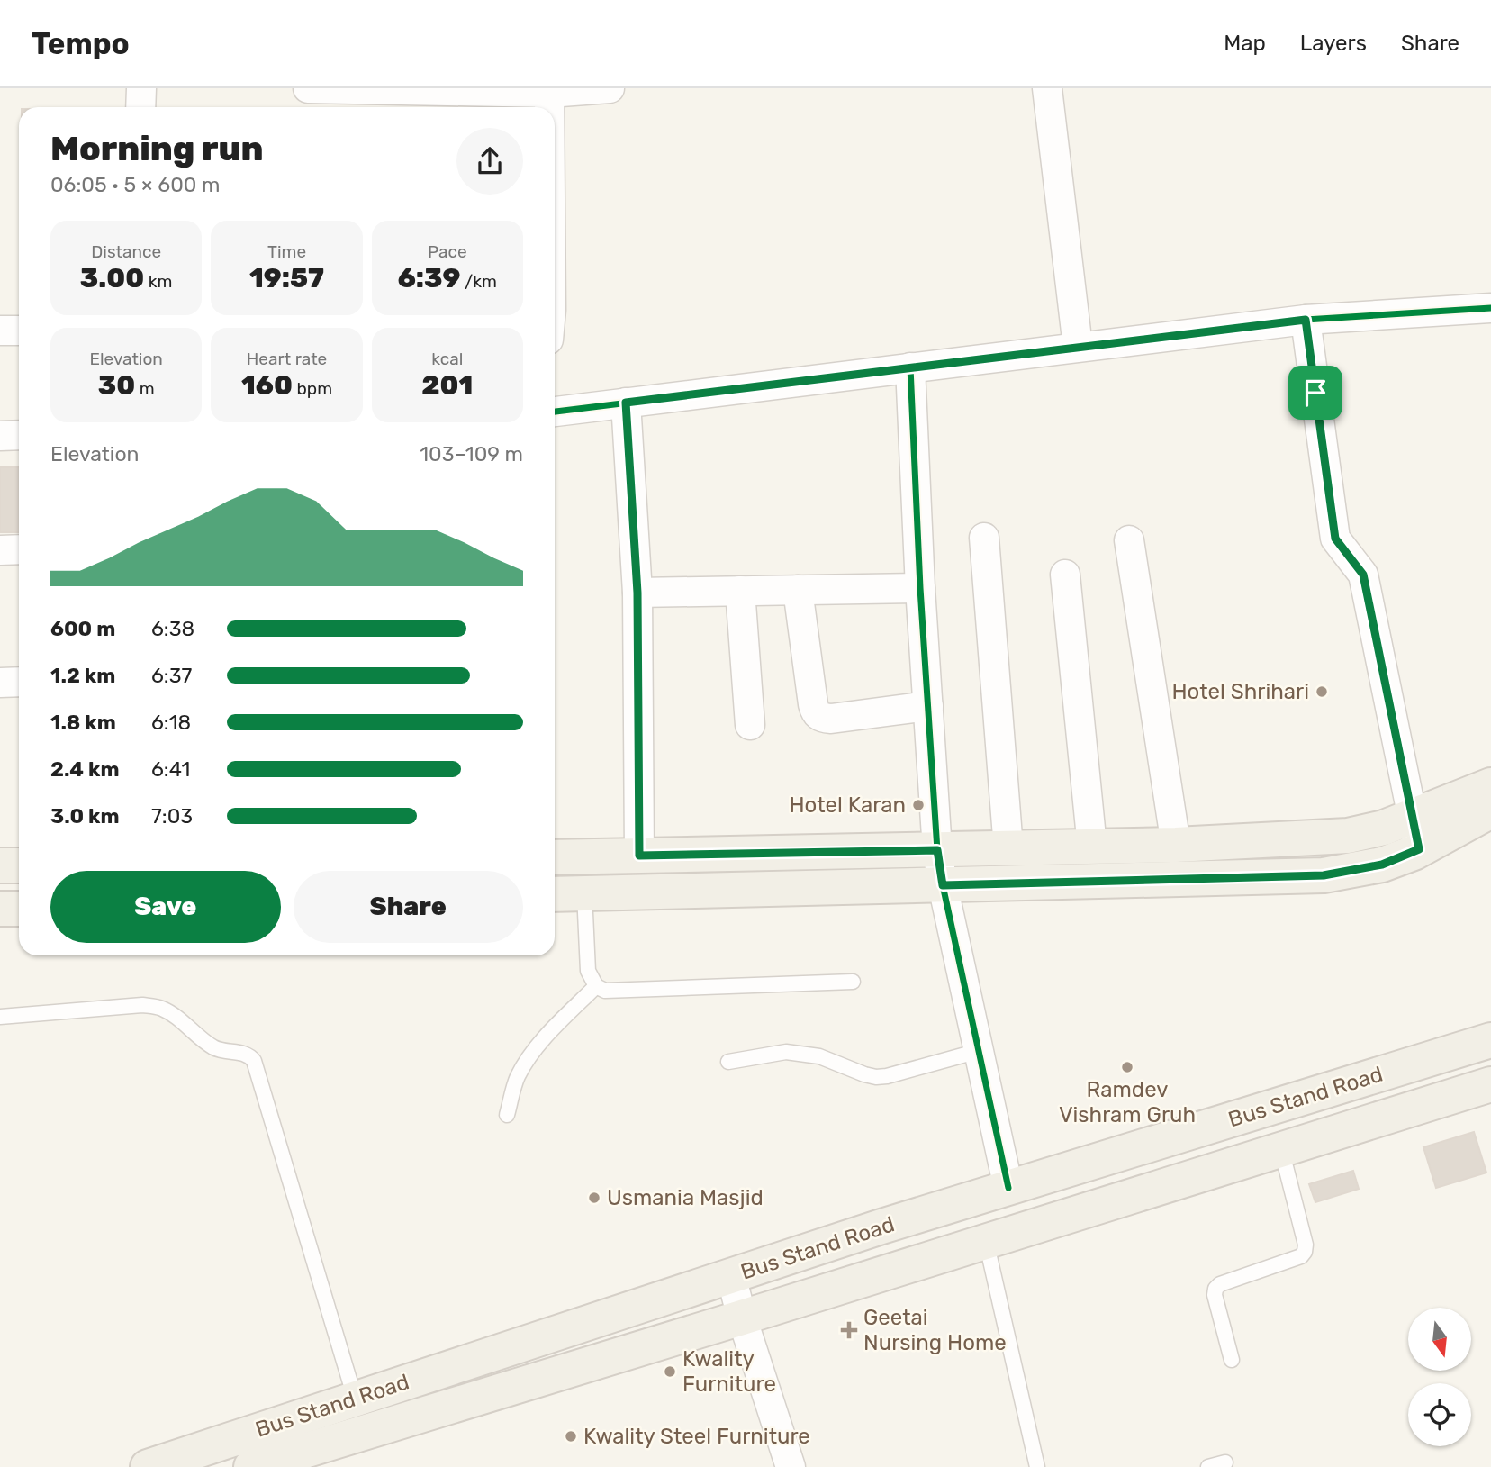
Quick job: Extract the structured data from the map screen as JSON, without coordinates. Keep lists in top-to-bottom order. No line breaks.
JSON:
{"streets":{"main road":["Bus Stand Road"]},"places":{"other":["Hotel Shrihari","Hotel Karan","Ramdev Vishram Gruh","Usmania Masjid","Kwality Furniture","Kwality Steel Furniture"],"health":["Geetai Nursing Home"]},"north":"bottom","page":{"header":"Tempo","nav":["Map","Layers","Share"],"heading":["Morning run","06:05 · 5 × 600 m"],"stats":[["Distance","3.00 km"],["Time","19:57"],["Pace","6:39 /km"],["Elevation","30 m"],["Heart rate","160 bpm"],["kcal","201"]],"chart":["Elevation","103–109 m"],"list":[{"name":"600 m","note":"6:38"},{"name":"1.2 km","note":"6:37"},{"name":"1.8 km","note":"6:18"},{"name":"2.4 km","note":"6:41"},{"name":"3.0 km","note":"7:03"}],"buttons":["Save","Share"]}}
